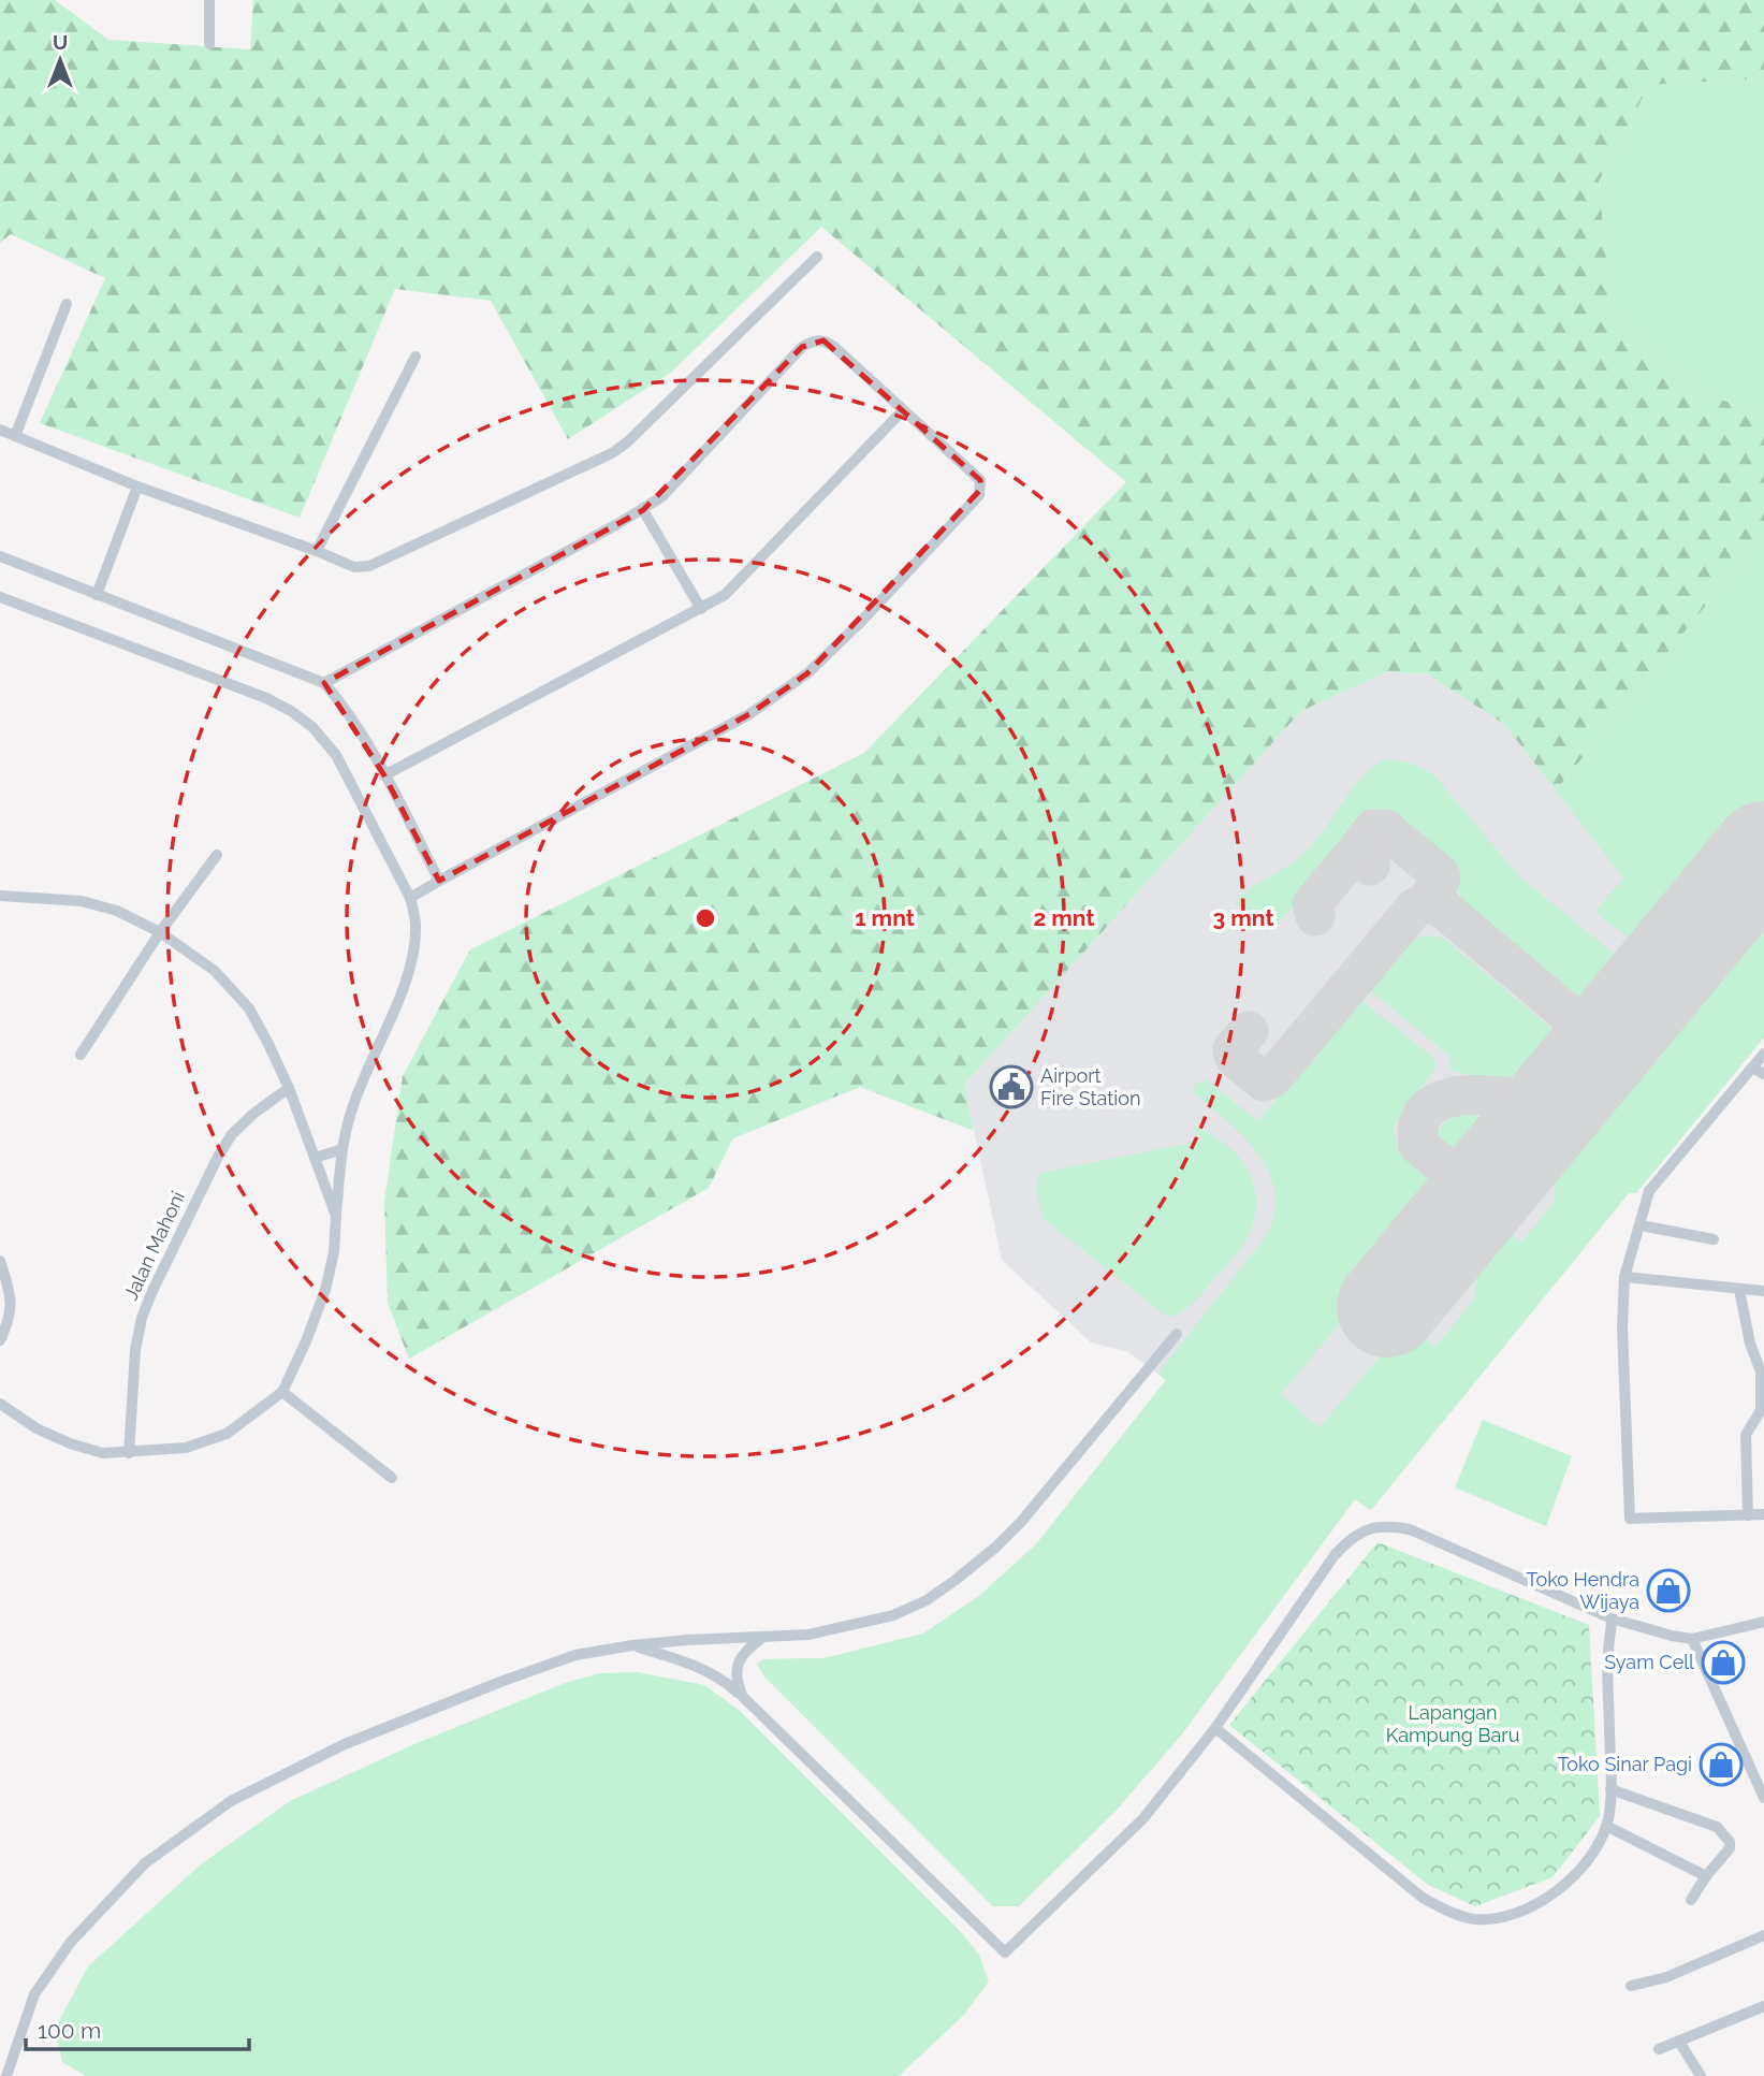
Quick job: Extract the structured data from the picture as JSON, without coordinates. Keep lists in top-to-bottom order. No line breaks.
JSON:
{"streets":{"street":["Jalan Mahoni"]},"parks":["Lapangan Kampung Baru"],"places":{"public building":["Airport Fire Station"],"shop":["Toko Hendra Wijaya","Syam Cell","Toko Sinar Pagi"]},"scale_bar":"100 m","north":"top","rings":["1 mnt","2 mnt","3 mnt"]}
